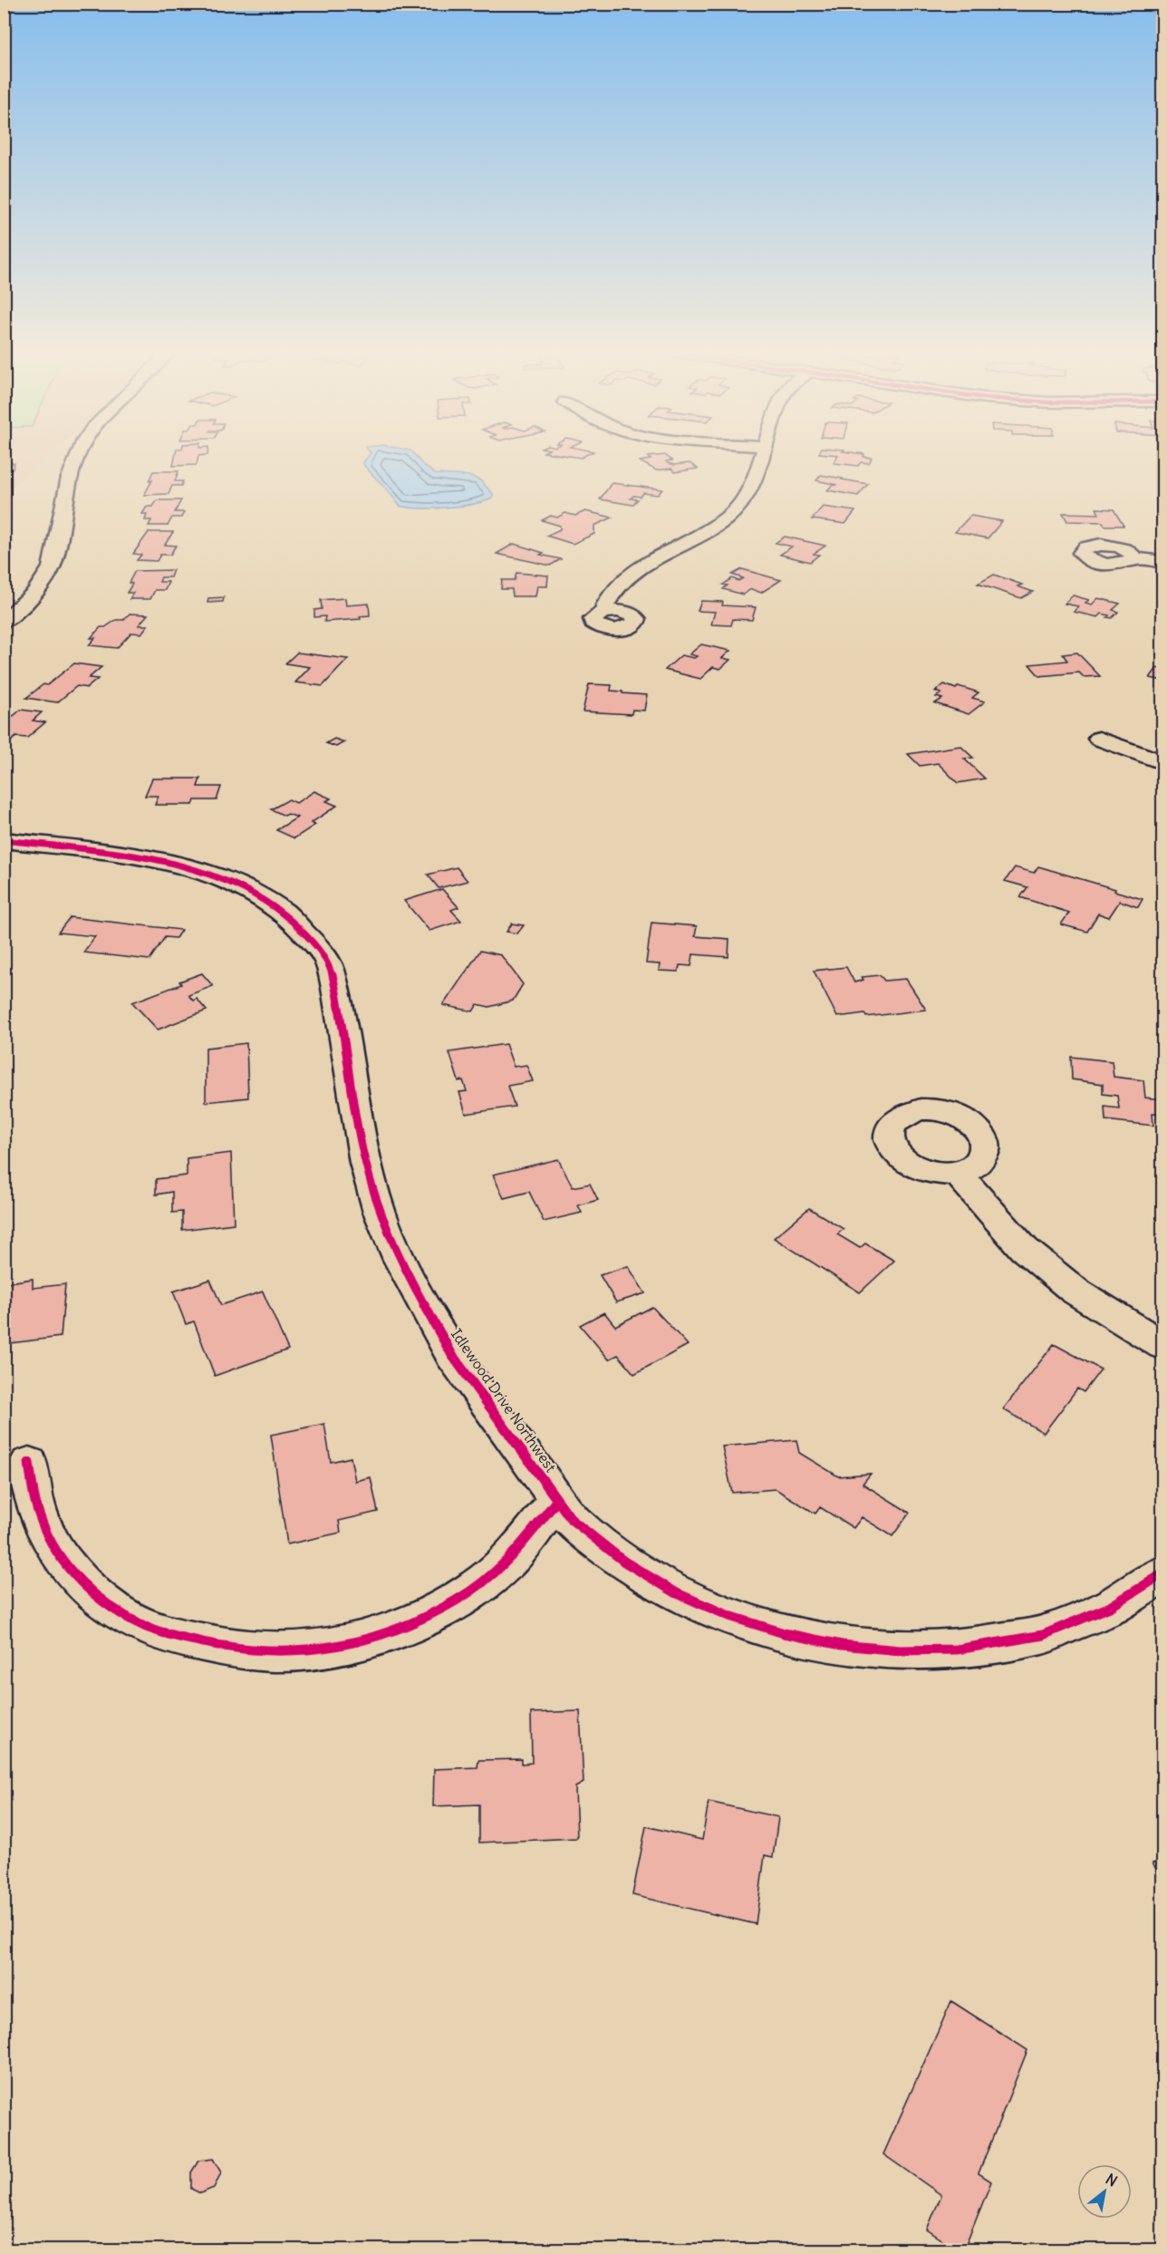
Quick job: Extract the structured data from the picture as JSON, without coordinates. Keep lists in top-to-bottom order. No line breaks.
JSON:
{"streets":{"street":["Idlewood Drive Northwest"]},"north":"top right"}
